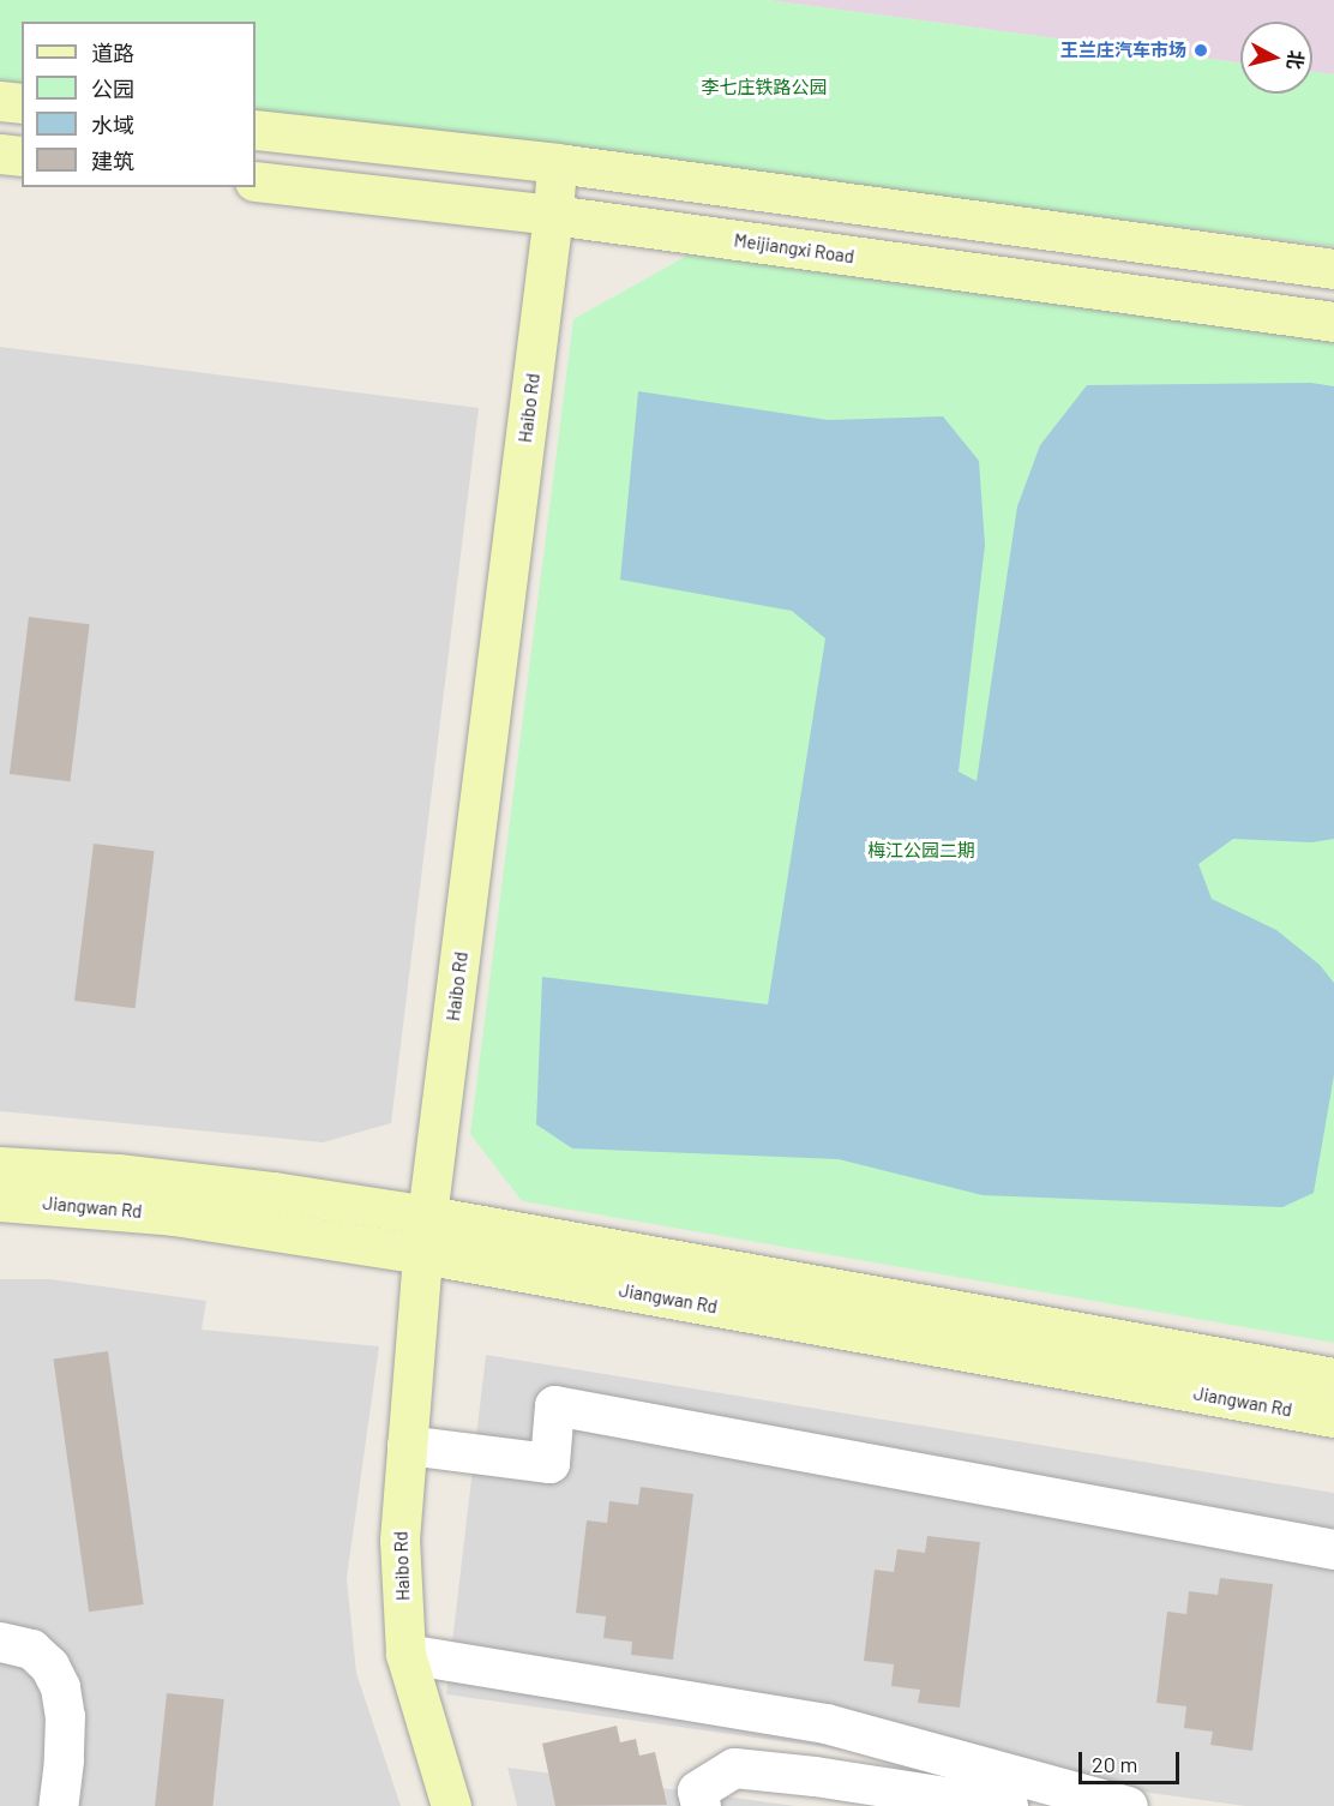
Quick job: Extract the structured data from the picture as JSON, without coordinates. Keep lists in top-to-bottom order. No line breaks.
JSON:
{"streets":{"main road":["Meijiangxi Road","Haibo Rd","Jiangwan Rd"]},"crossings":[["Meijiangxi Road","Haibo Rd"],["Haibo Rd","Jiangwan Rd"]],"parks":["李七庄铁路公园","梅江公园二期"],"places":["王兰庄汽车市场"],"legend":["道路","公园","水域","建筑"],"scale_bar":"20 m","north":"right"}
